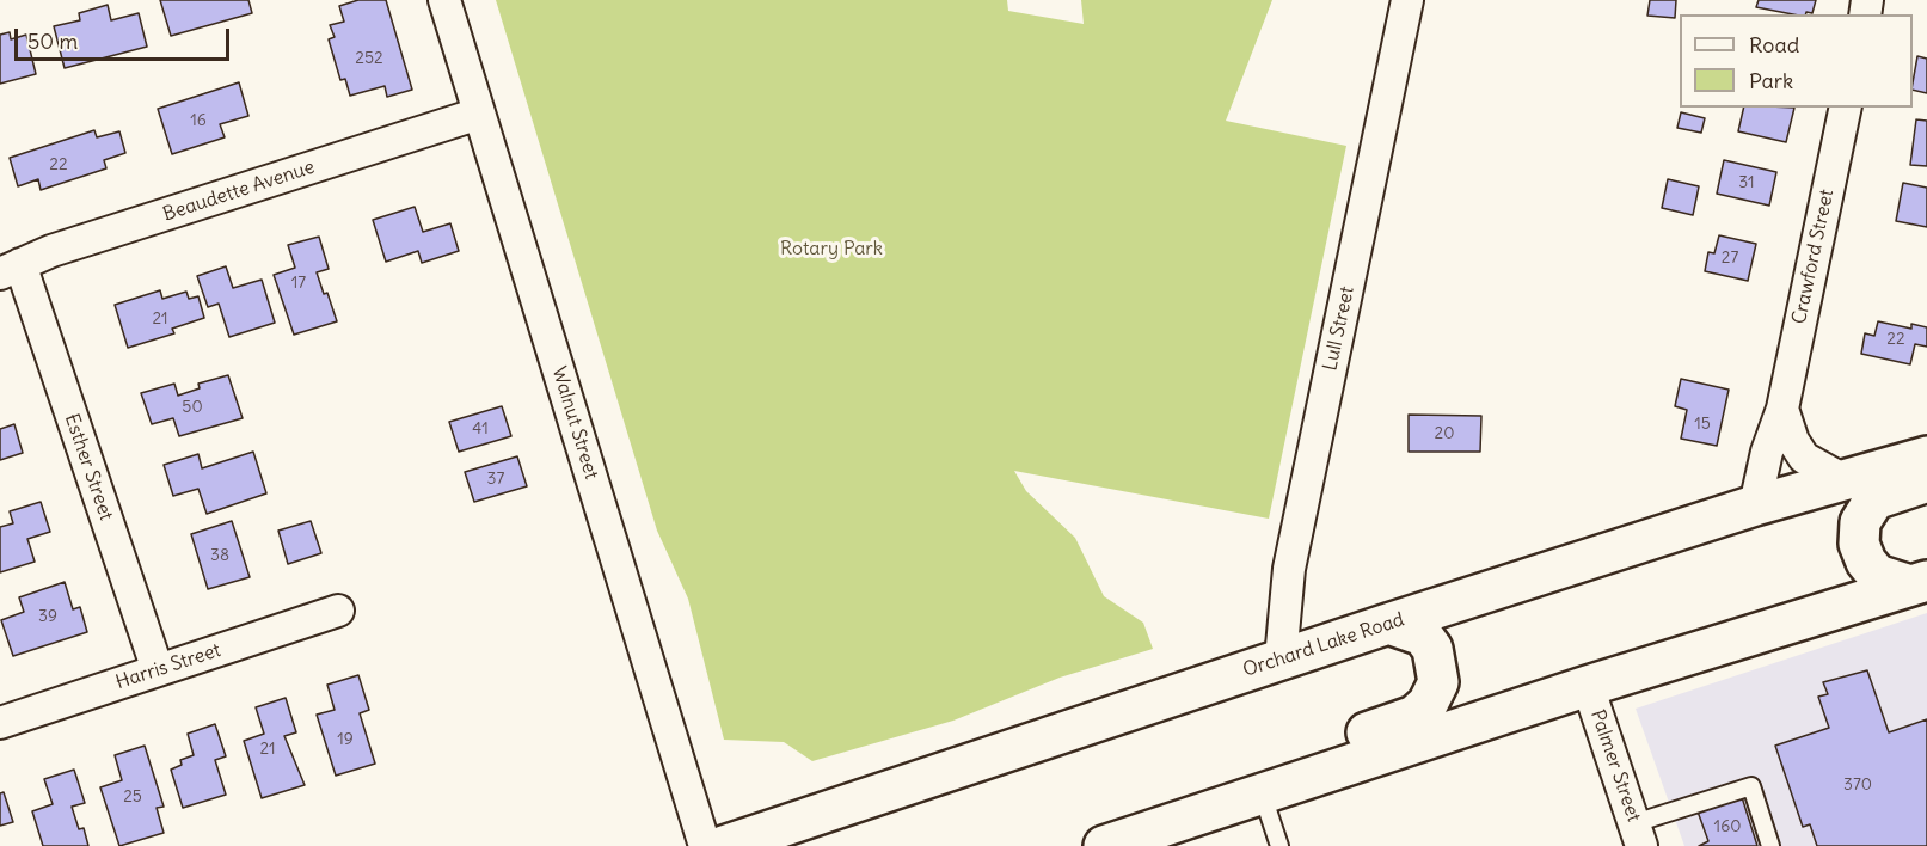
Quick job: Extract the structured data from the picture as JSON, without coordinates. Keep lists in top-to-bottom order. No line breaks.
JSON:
{"streets":{"main road":["Orchard Lake Road"],"street":["Beaudette Avenue","Crawford Street","Lull Street","Walnut Street","Esther Street","Harris Street","Palmer Street"]},"crossings":[["Beaudette Avenue","Walnut Street"],["Beaudette Avenue","Esther Street"],["Crawford Street","Orchard Lake Road"],["Lull Street","Orchard Lake Road"],["Esther Street","Harris Street"]],"parks":["Rotary Park"],"house_numbers":["252","16","22","31","27","17","21","22","50","15","41","20","37","38","39","19","21","370","25","160"],"legend":["Road","Park"],"scale_bar":"50 m"}
